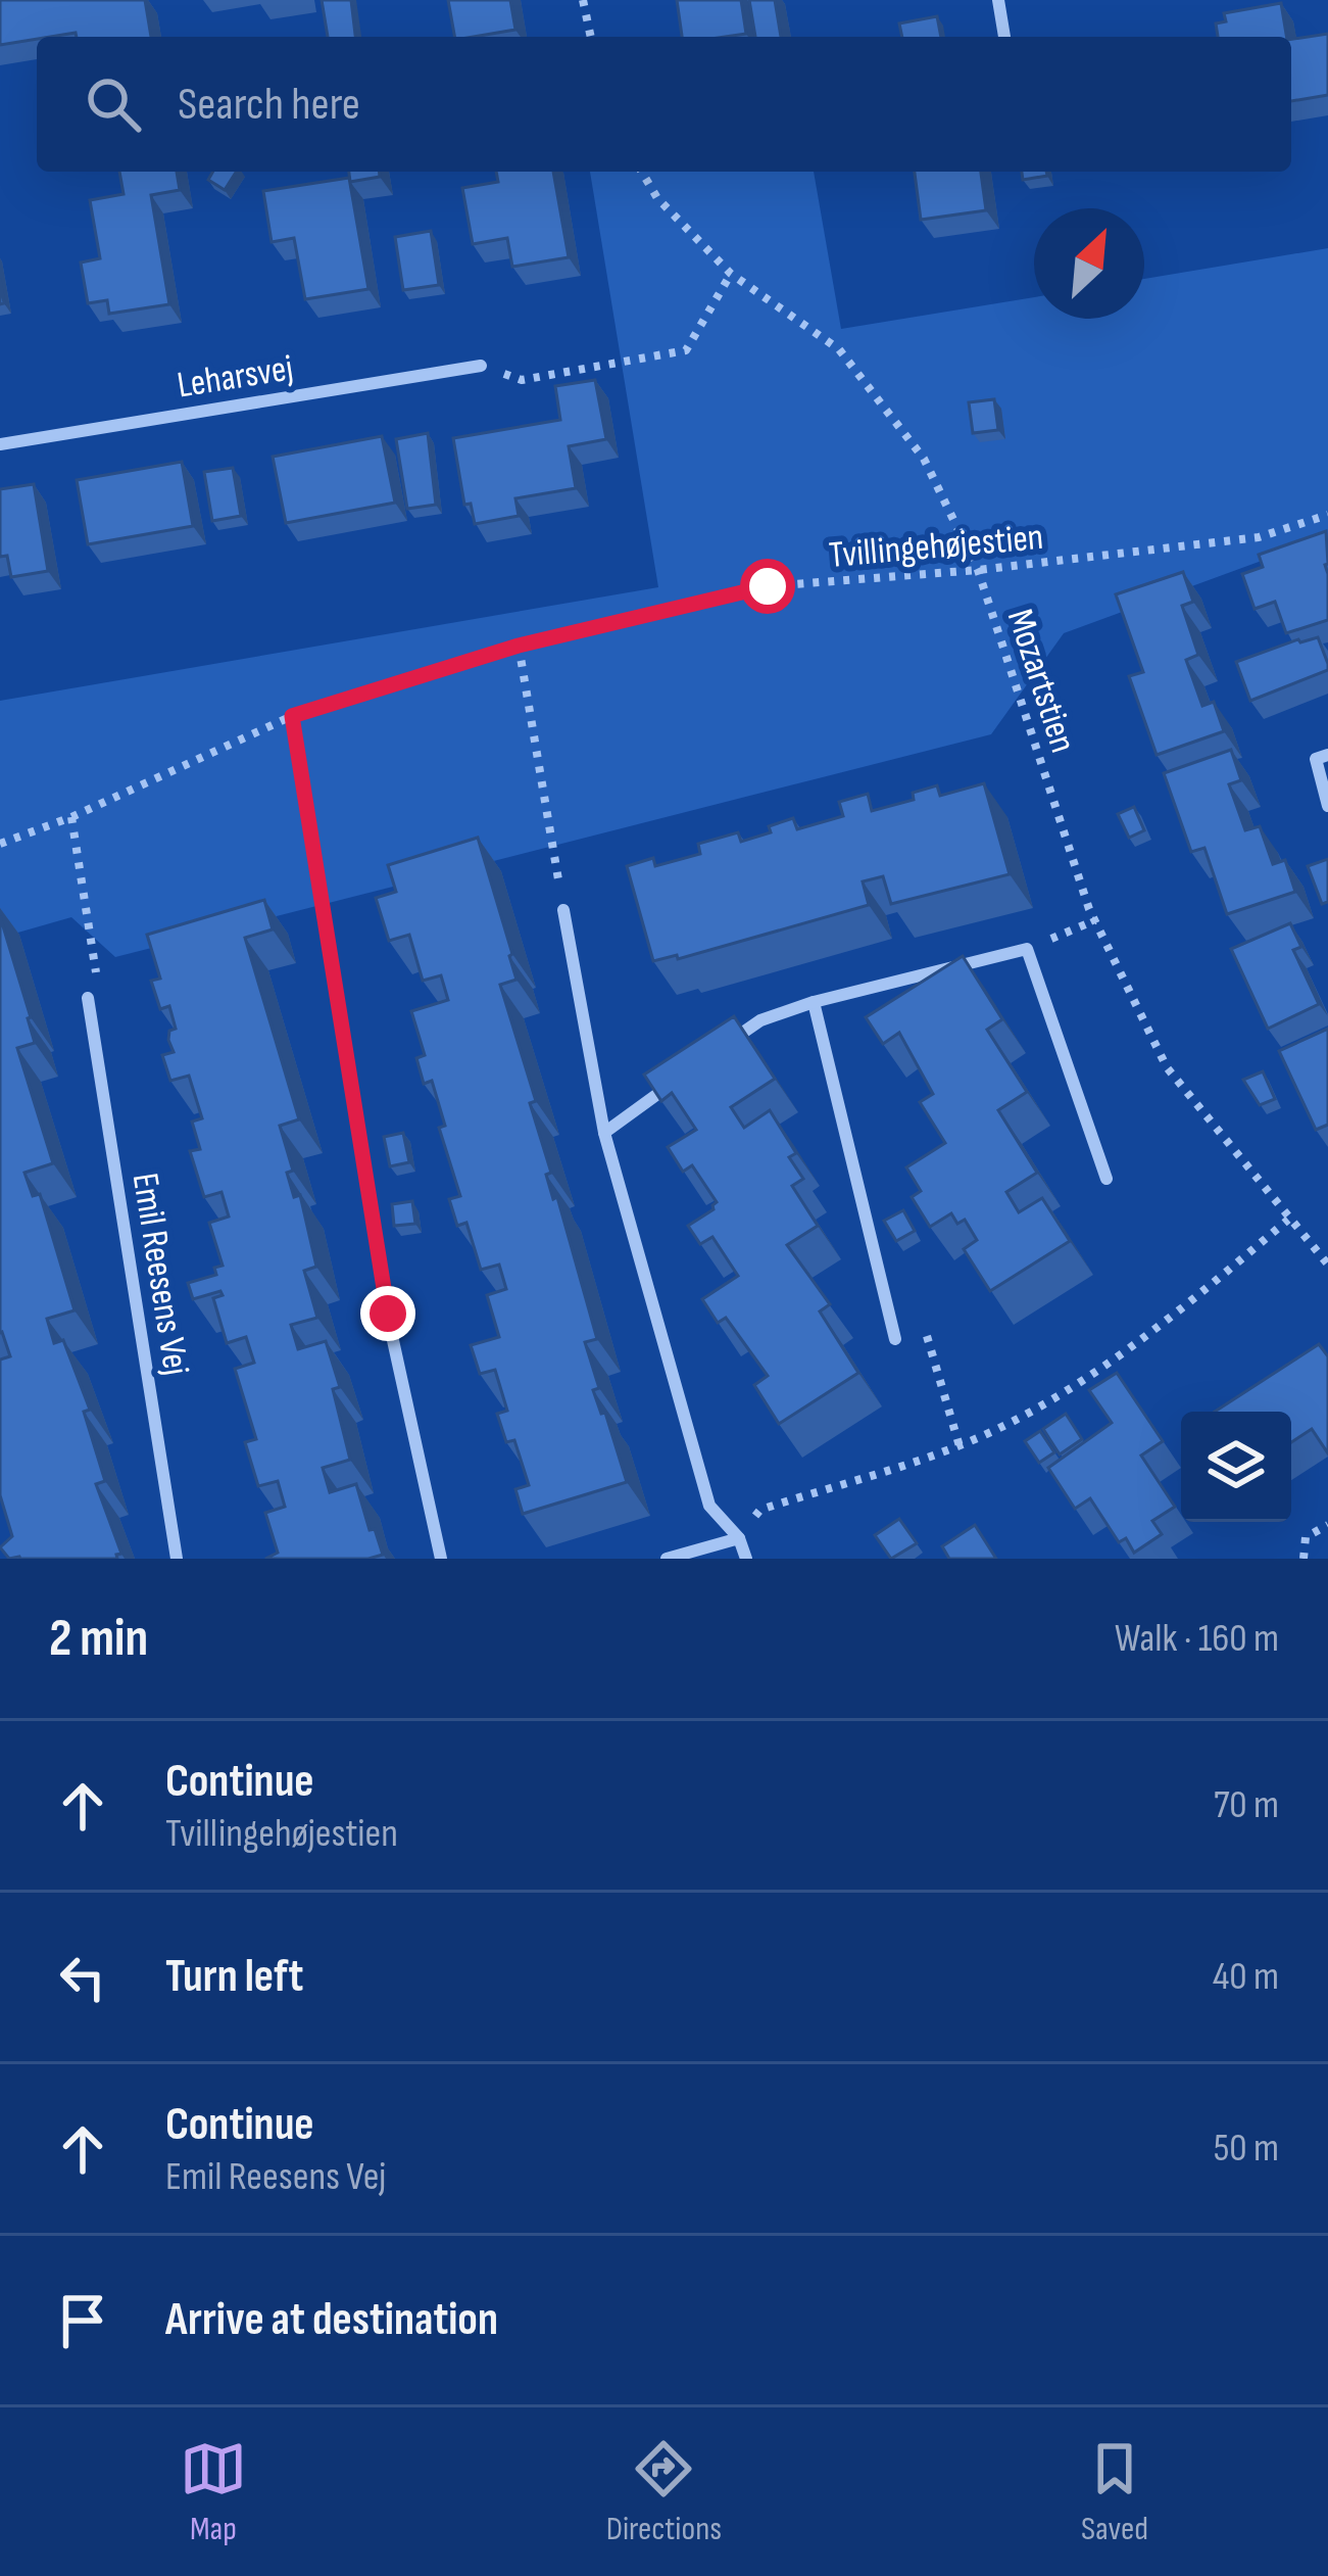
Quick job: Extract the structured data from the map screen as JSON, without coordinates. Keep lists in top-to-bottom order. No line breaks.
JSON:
{"streets":{"street":["Leharsvej","Emil Reesens Vej"],"path":["Tvillingehøjestien","Mozartstien"]},"crossings":[["Tvillingehøjestien","Mozartstien"]],"north":"top right","page":{"search":"Search here","heading":["2 min","Walk · 160 m"],"list":[["Continue","Tvillingehøjestien","70 m"],["Turn left","40 m"],["Continue","Emil Reesens Vej","50 m"],"Arrive at destination"],"nav":["Map","Directions","Saved"]}}
